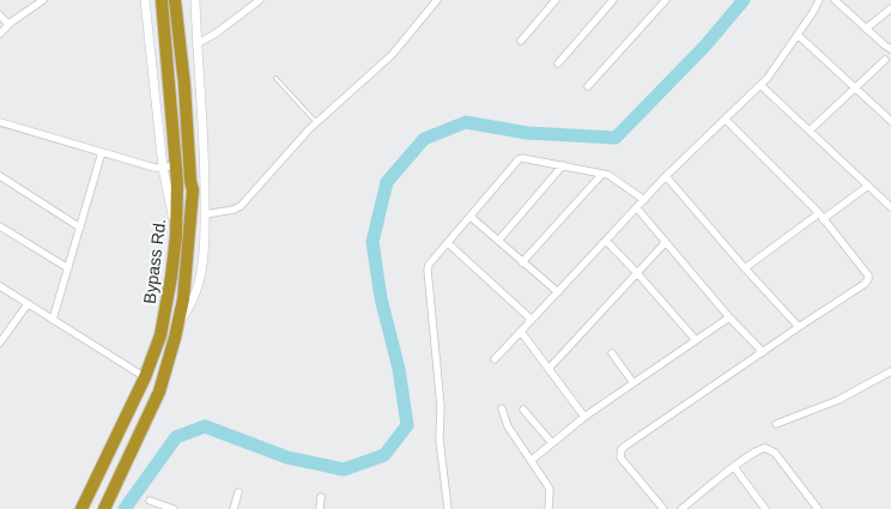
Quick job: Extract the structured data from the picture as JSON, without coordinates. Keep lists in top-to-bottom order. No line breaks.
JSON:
{"streets":{"highway":["Bypass Rd."]}}
